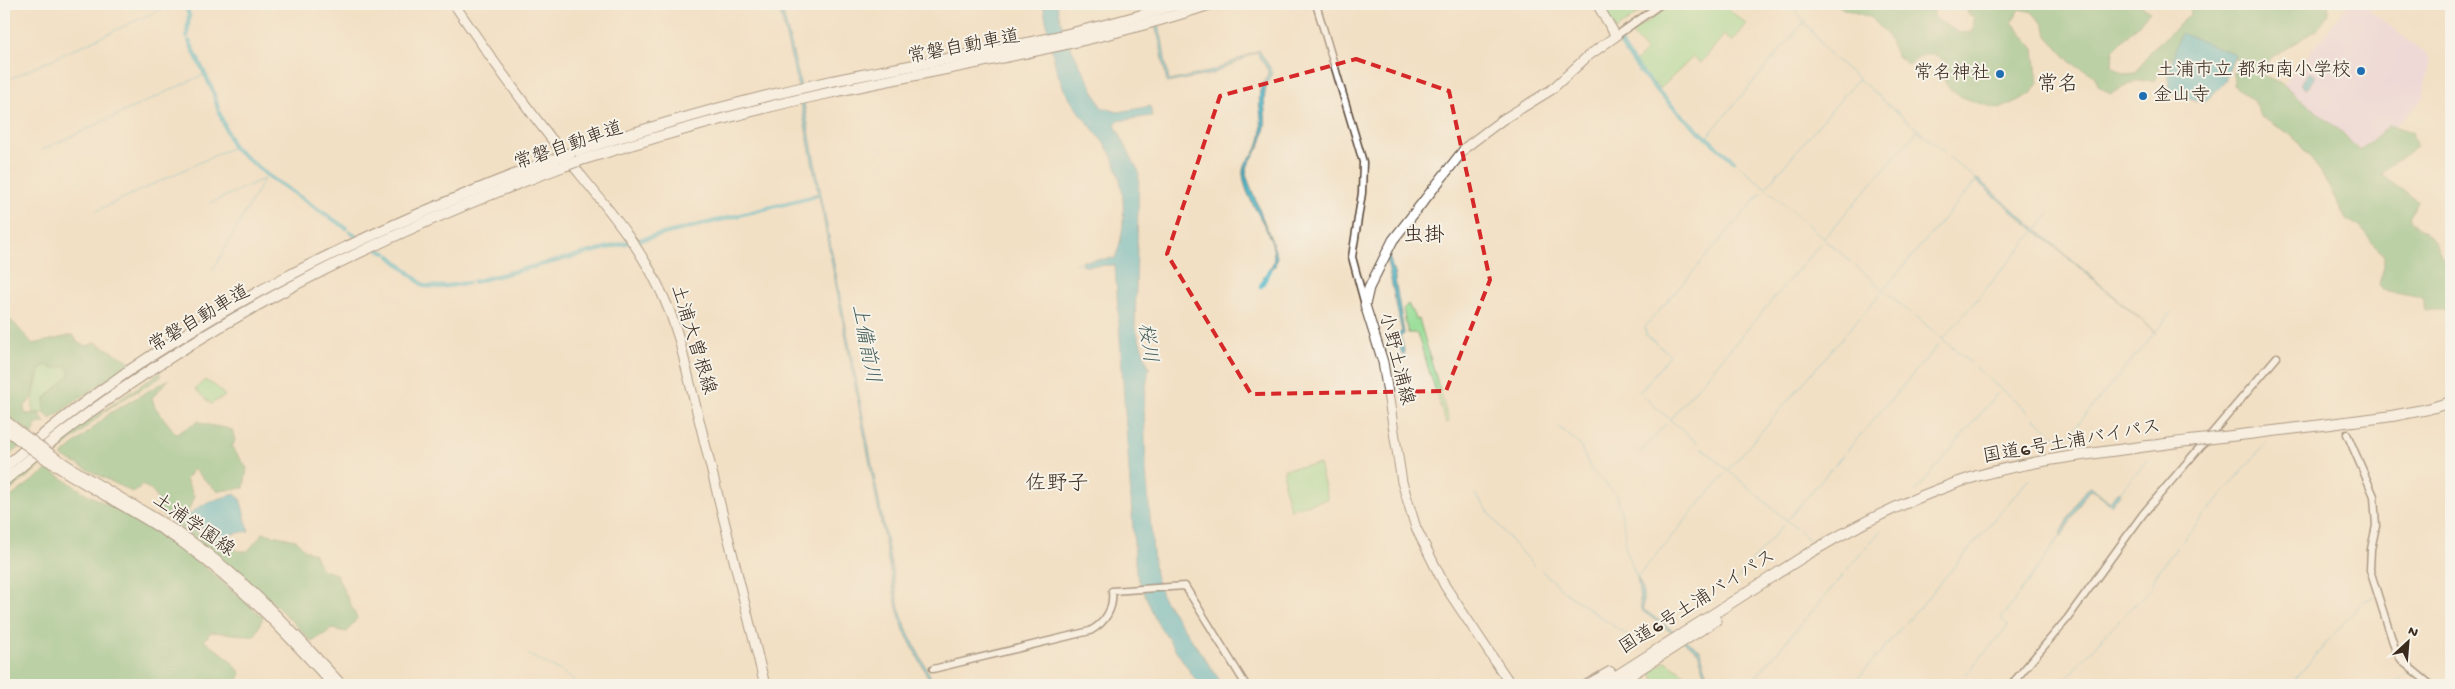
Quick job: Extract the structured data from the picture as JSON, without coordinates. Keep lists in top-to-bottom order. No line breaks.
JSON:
{"streets":{"highway":["常磐自動車道","国道6号土浦バイパス"],"main road":["土浦大曽根線","小野土浦線","土浦学園線"]},"districts":["常名","虫掛","佐野子"],"water":["桜川","上備前川"],"places":["土浦市立 都和南小学校","常名神社","金山寺"],"north":"top right"}
